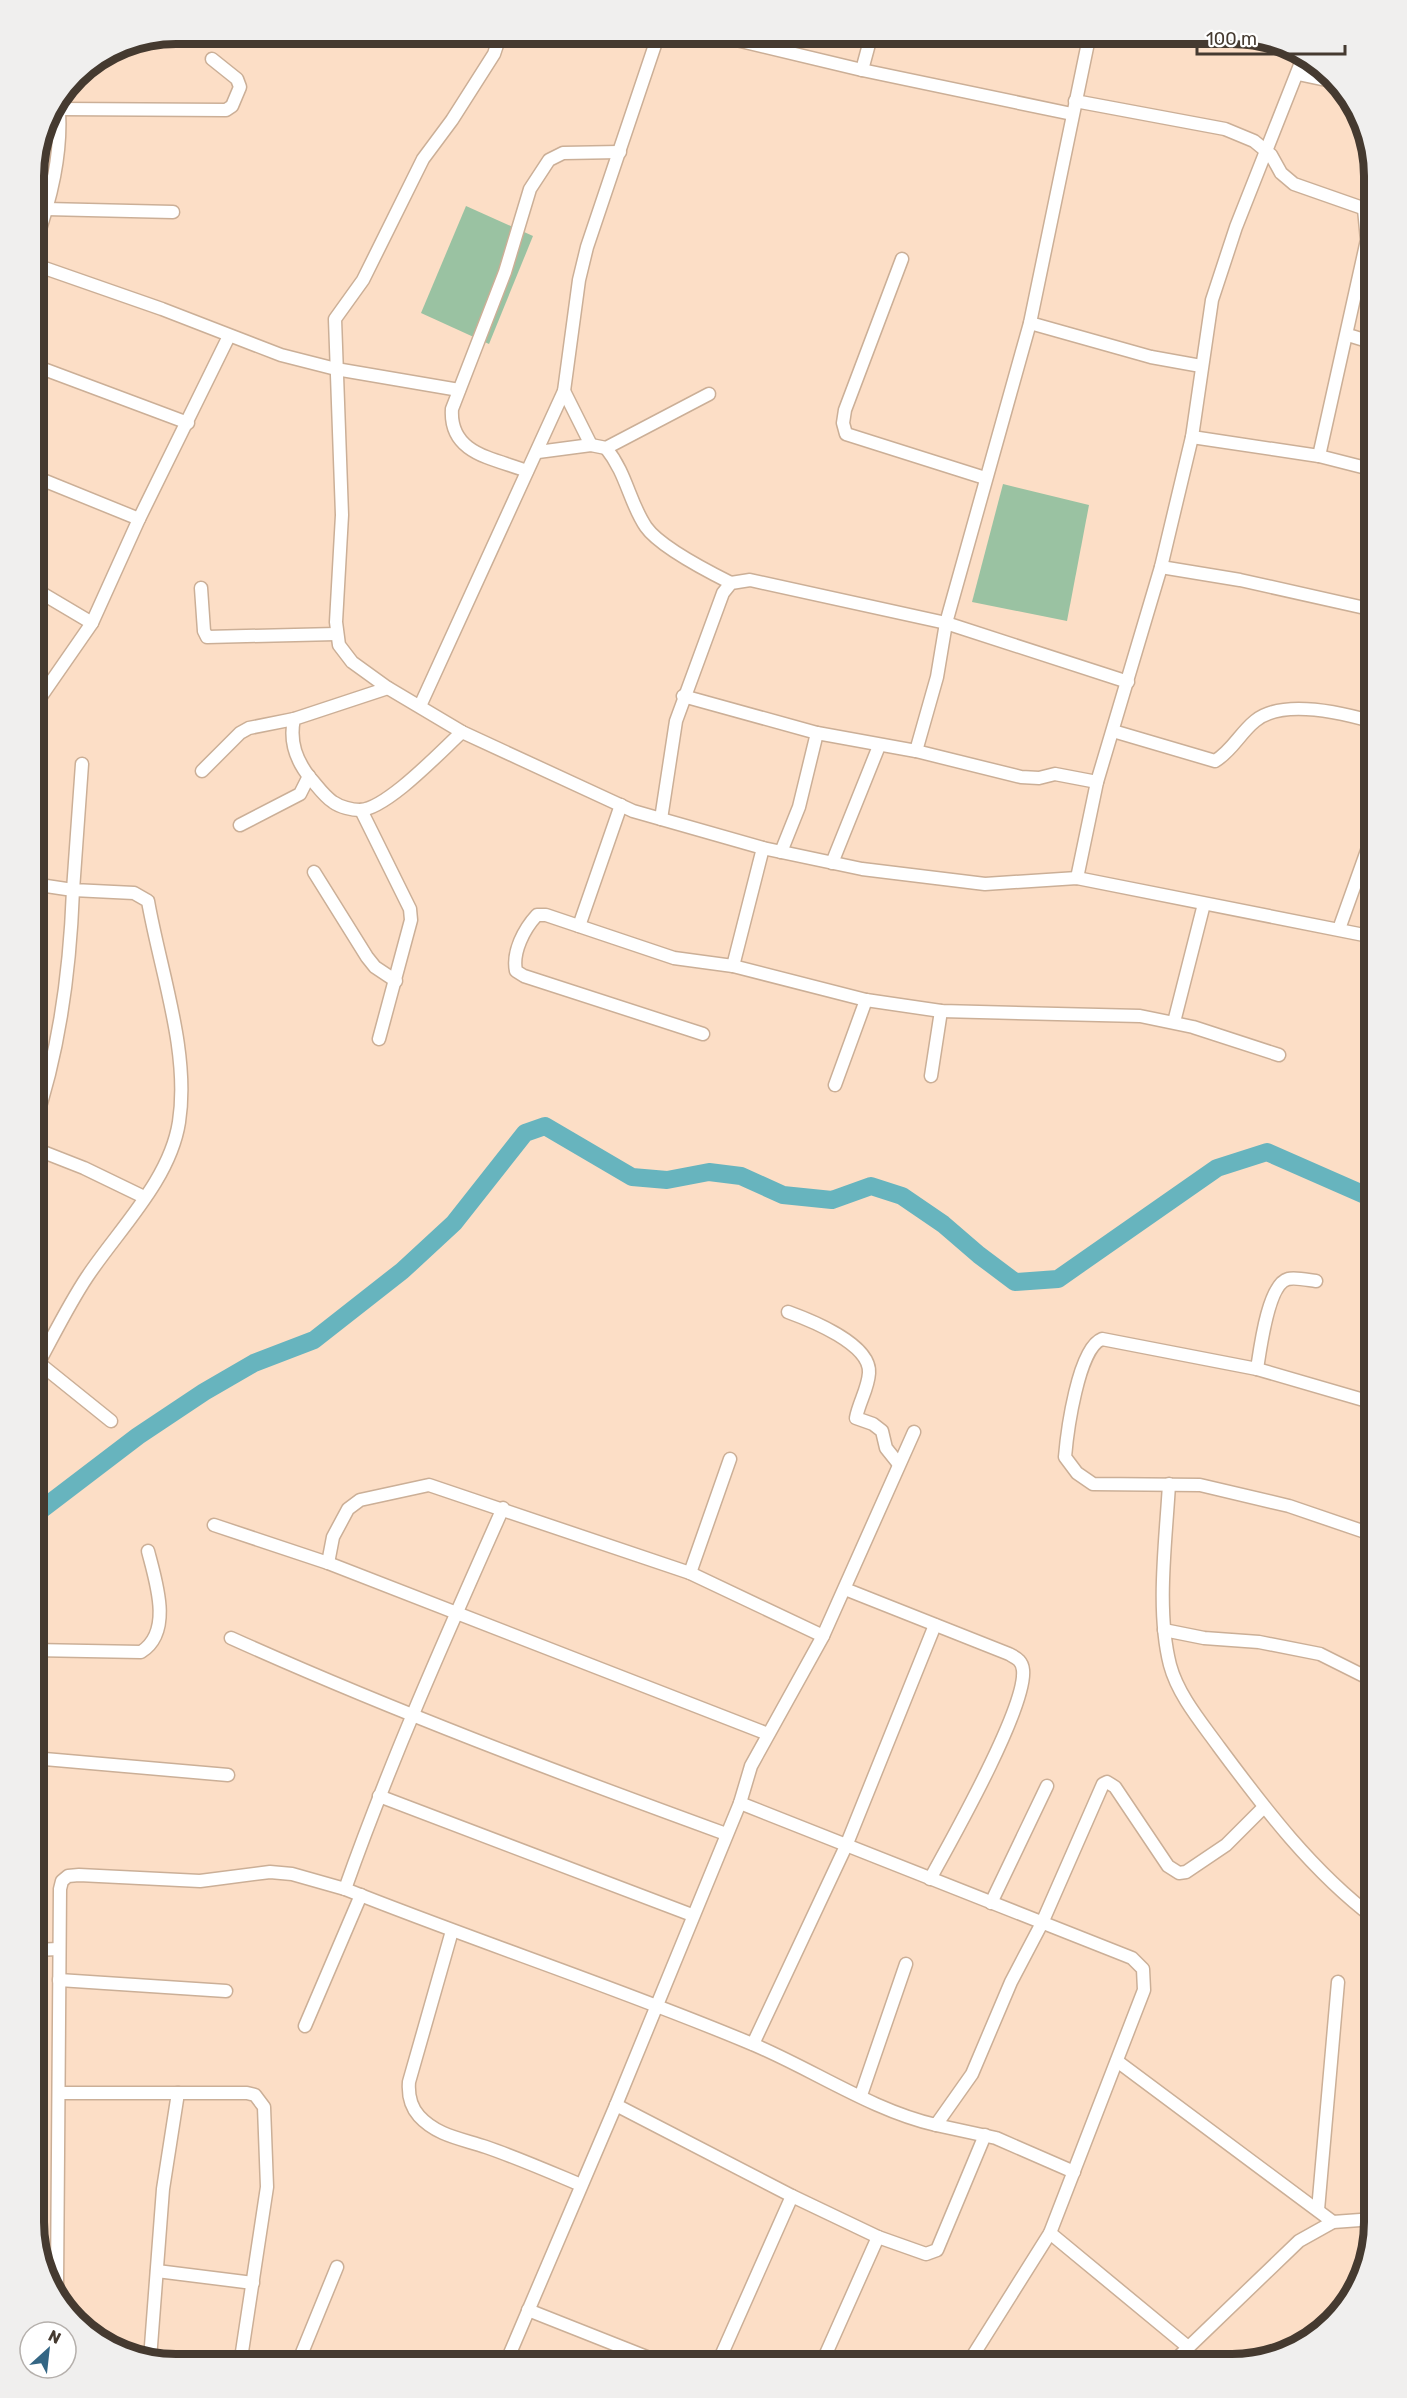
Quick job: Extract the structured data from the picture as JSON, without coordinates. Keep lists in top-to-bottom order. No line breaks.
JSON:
{"scale_bar":"100 m","north":"top right"}
